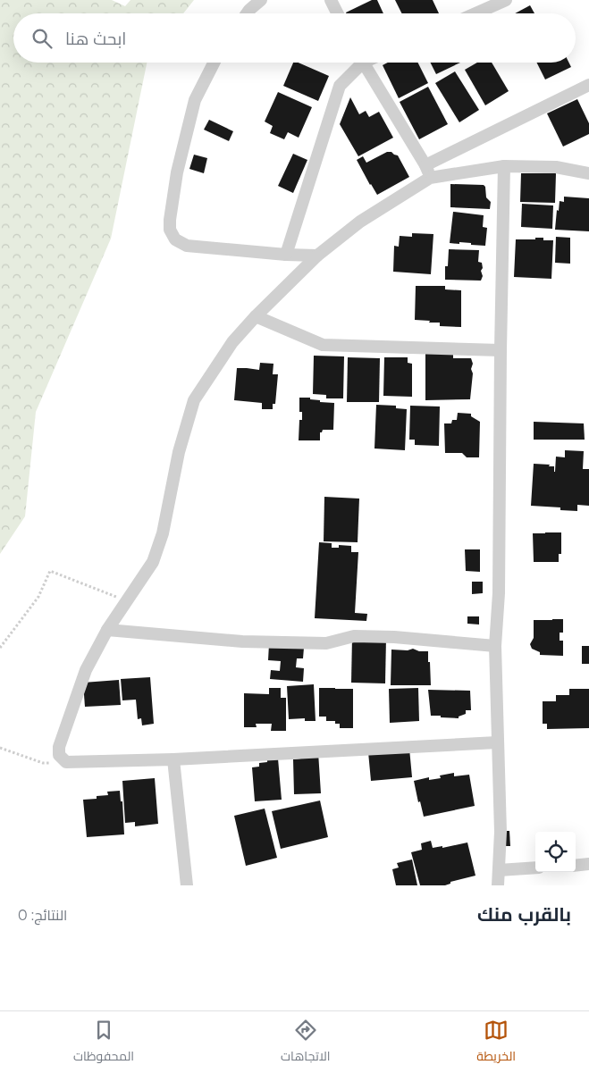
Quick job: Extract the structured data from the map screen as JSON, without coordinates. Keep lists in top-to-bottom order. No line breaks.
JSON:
{"page":{"search":"ابحث هنا","heading":["بالقرب منك","النتائج: 0"],"nav":["الخريطة","الاتجاهات","المحفوظات"]}}
